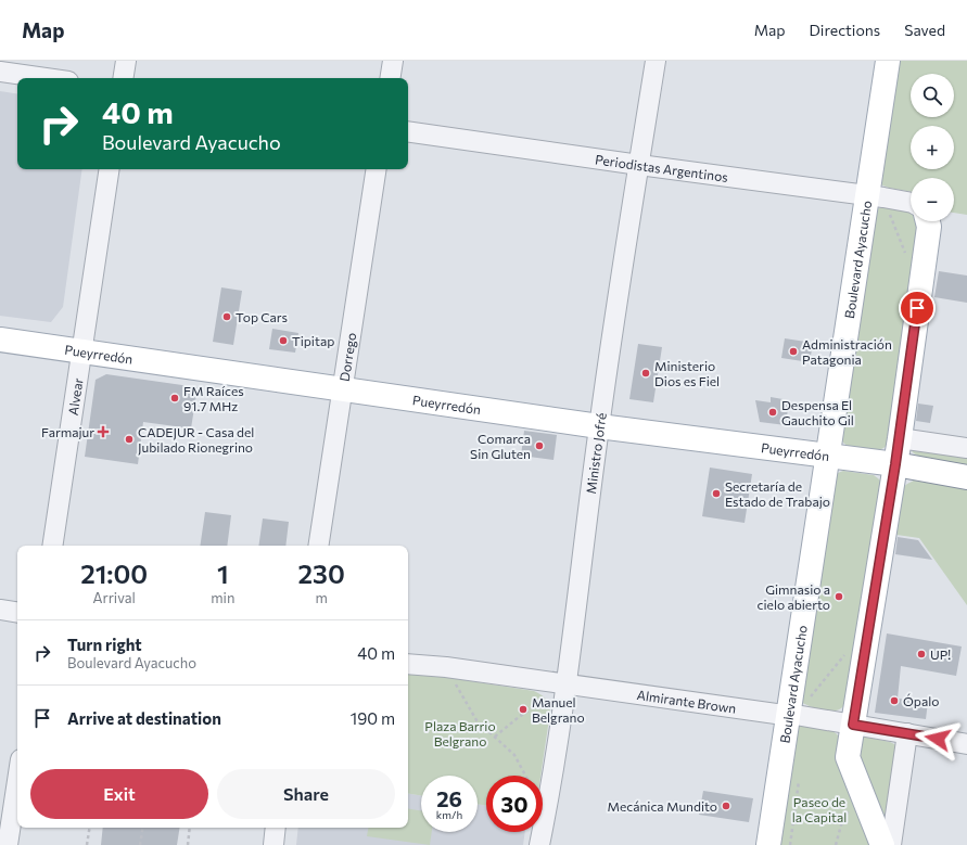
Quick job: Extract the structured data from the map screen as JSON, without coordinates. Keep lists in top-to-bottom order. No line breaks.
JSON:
{"streets":{"main road":["Boulevard Ayacucho","Pueyrredón"],"street":["Periodistas Argentinos","Dorrego","Alvear","Ministro Jofré","Almirante Brown"]},"crossings":[["Periodistas Argentinos","Boulevard Ayacucho"],["Periodistas Argentinos","Ministro Jofré"],["Boulevard Ayacucho","Pueyrredón"],["Boulevard Ayacucho","Almirante Brown"],["Pueyrredón","Dorrego"],["Pueyrredón","Alvear"],["Pueyrredón","Ministro Jofré"],["Ministro Jofré","Almirante Brown"]],"parks":["Plaza Barrio Belgrano","Paseo de la Capital"],"places":{"other":["Top Cars","Tipitap","Administración Patagonia","Ministerio Dios es Fiel","FM Raíces 91.7 MHz","Despensa El Gauchito Gil","CADEJUR - Casa del Jubilado Rionegrino","Comarca Sin Gluten","Secretaría de Estado de Trabajo","Gimnasio a cielo abierto","UP!","Ópalo","Manuel Belgrano","Mecánica Mundito"],"health":["Farmajur"]},"page":{"header":"Map","nav":["Map","Directions","Saved"],"map_buttons":["+","−"],"turn":["40 m","Boulevard Ayacucho"],"eta":["21:00","Arrival","1","min","230","m"],"list":[{"name":"Turn right","note":"Boulevard Ayacucho","value":"40 m"},{"name":"Arrive at destination","value":"190 m"}],"buttons":["Exit","Share"],"speed":"26 km/h","limit":"30"}}
